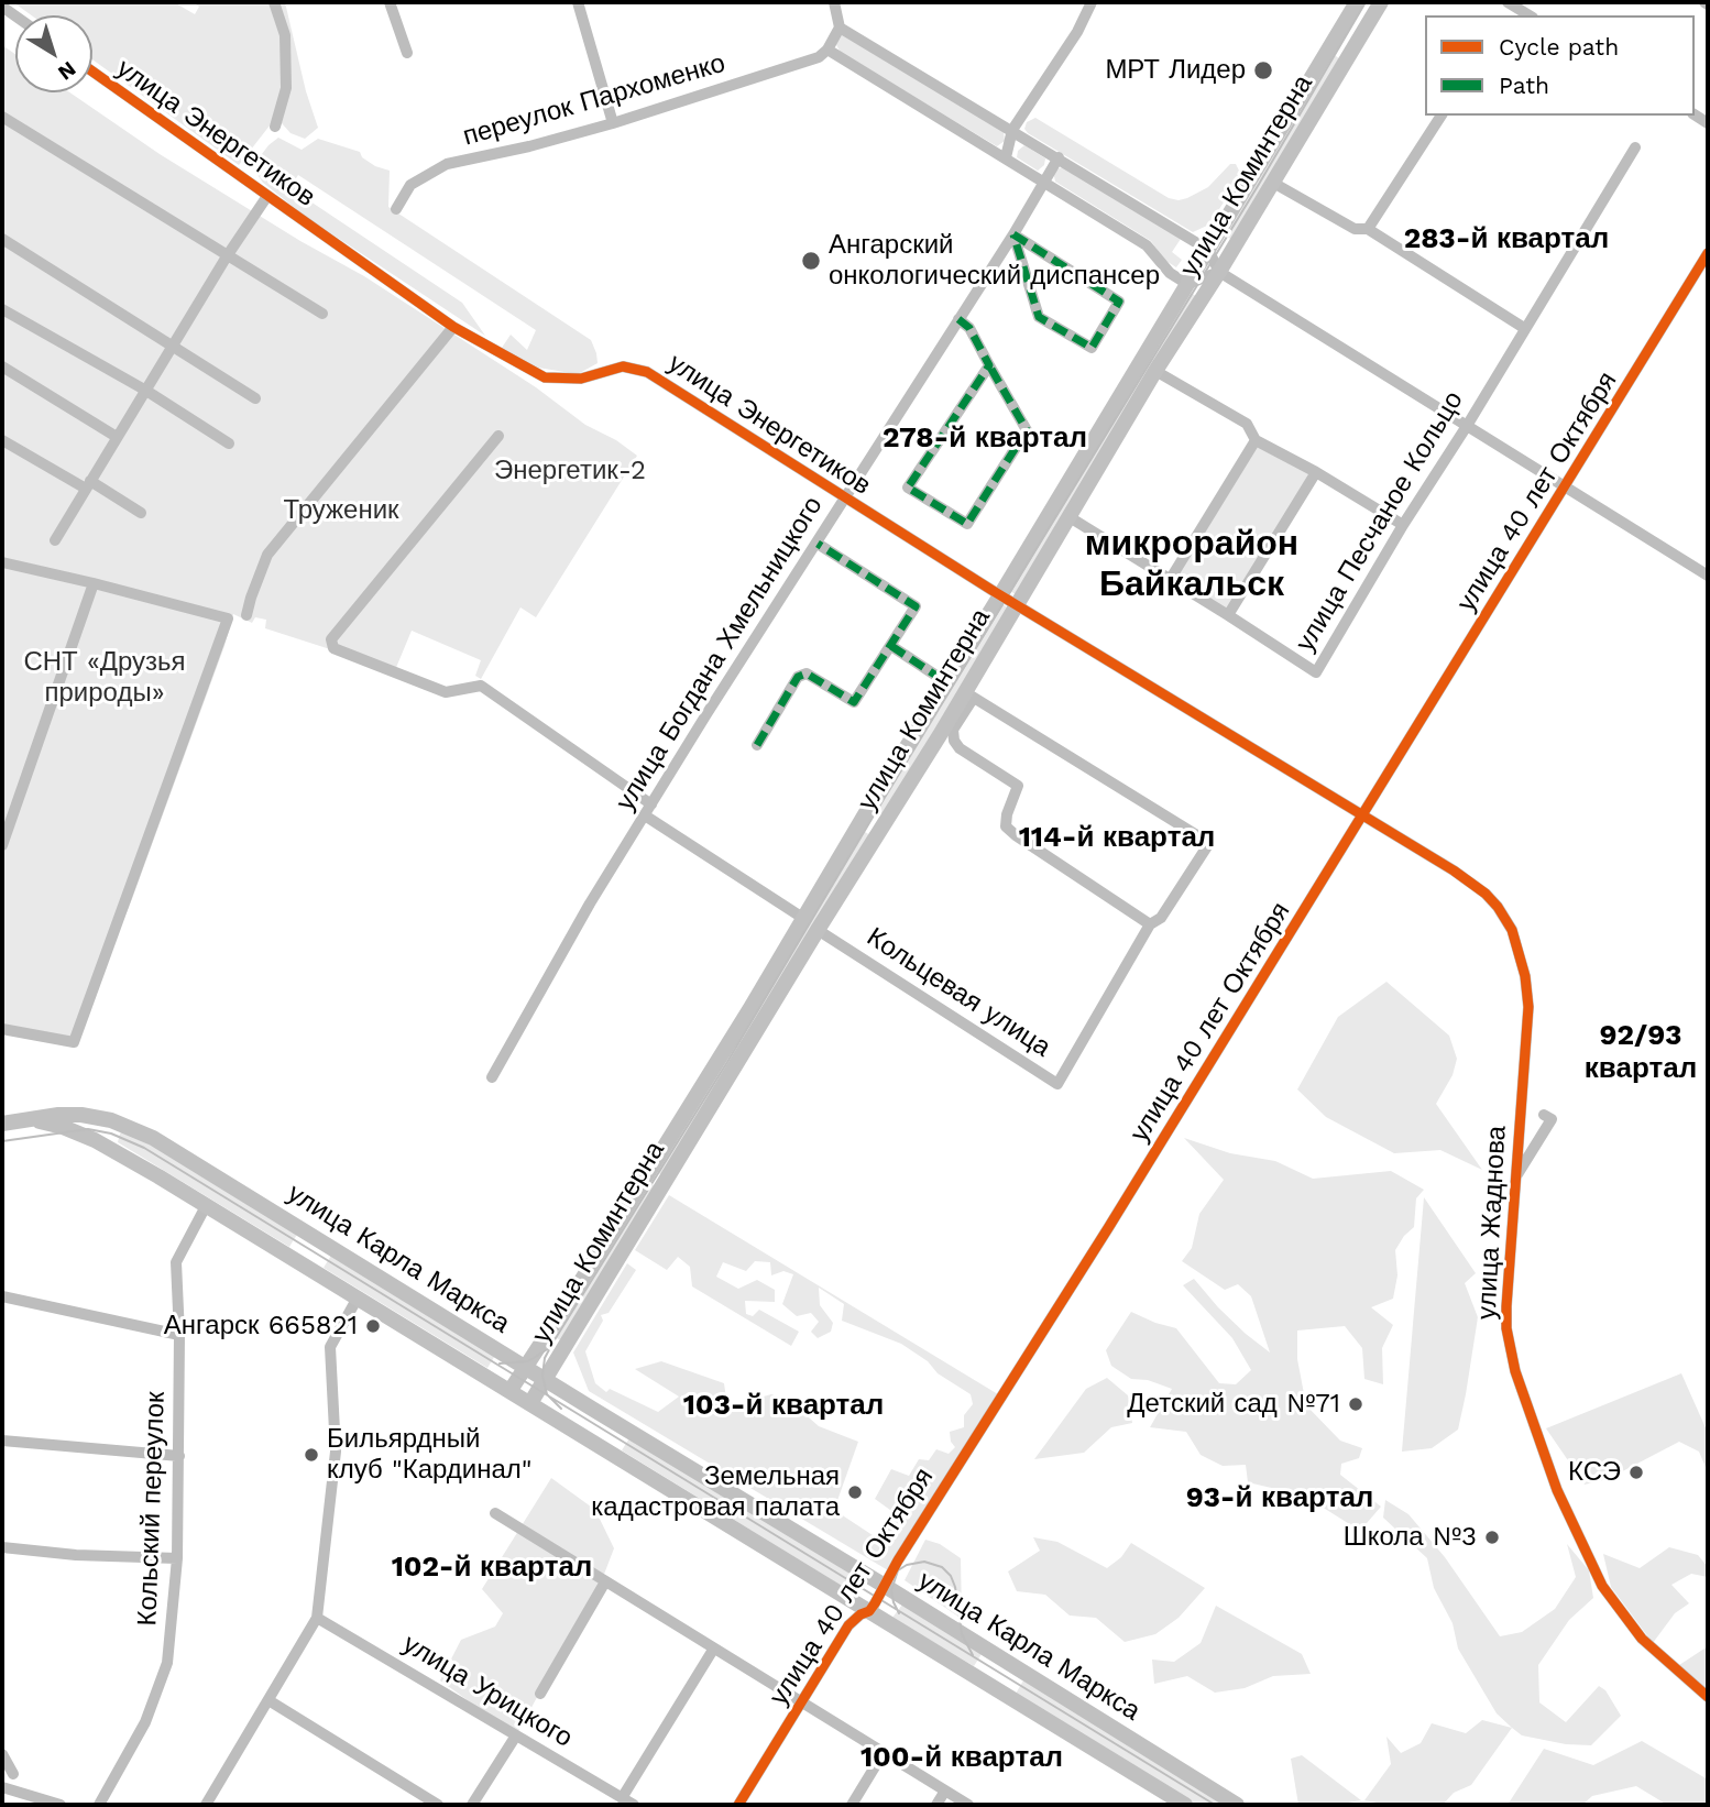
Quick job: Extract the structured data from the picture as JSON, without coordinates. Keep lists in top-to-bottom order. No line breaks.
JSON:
{"streets":{"street":["переулок Пархоменко","улица Энергетиков","улица Коминтерна","улица 40 лет Октября","улица Песчаное Кольцо","улица Богдана Хмельницкого","Кольцевая улица","улица Жаднова","улица Карла Маркса","Кольский переулок","улица Урицкого"]},"crossings":[["улица Энергетиков","улица Коминтерна"],["улица Энергетиков","улица 40 лет Октября"],["улица Энергетиков","улица Богдана Хмельницкого"],["улица Энергетиков","улица Жаднова"],["улица Коминтерна","улица Песчаное Кольцо"],["улица Коминтерна","Кольцевая улица"],["улица Коминтерна","улица Карла Маркса"],["улица 40 лет Октября","улица Жаднова"],["улица 40 лет Октября","улица Карла Маркса"],["улица Карла Маркса","Кольский переулок"]],"districts":["283-й квартал","278-й квартал","микрорайон Байкальск","114-й квартал","92/93 квартал","103-й квартал","93-й квартал","102-й квартал","100-й квартал"],"parks":["Энергетик-2","Труженик","СНТ «Друзья природы»"],"places":["МРТ Лидер","Ангарский онкологический диспансер","Ангарск 665821","Детский сад №71","Бильярдный клуб \"Кардинал\"","КСЭ","Земельная кадастровая палата","Школа №3"],"legend":["Cycle path","Path"],"north":"bottom right"}
